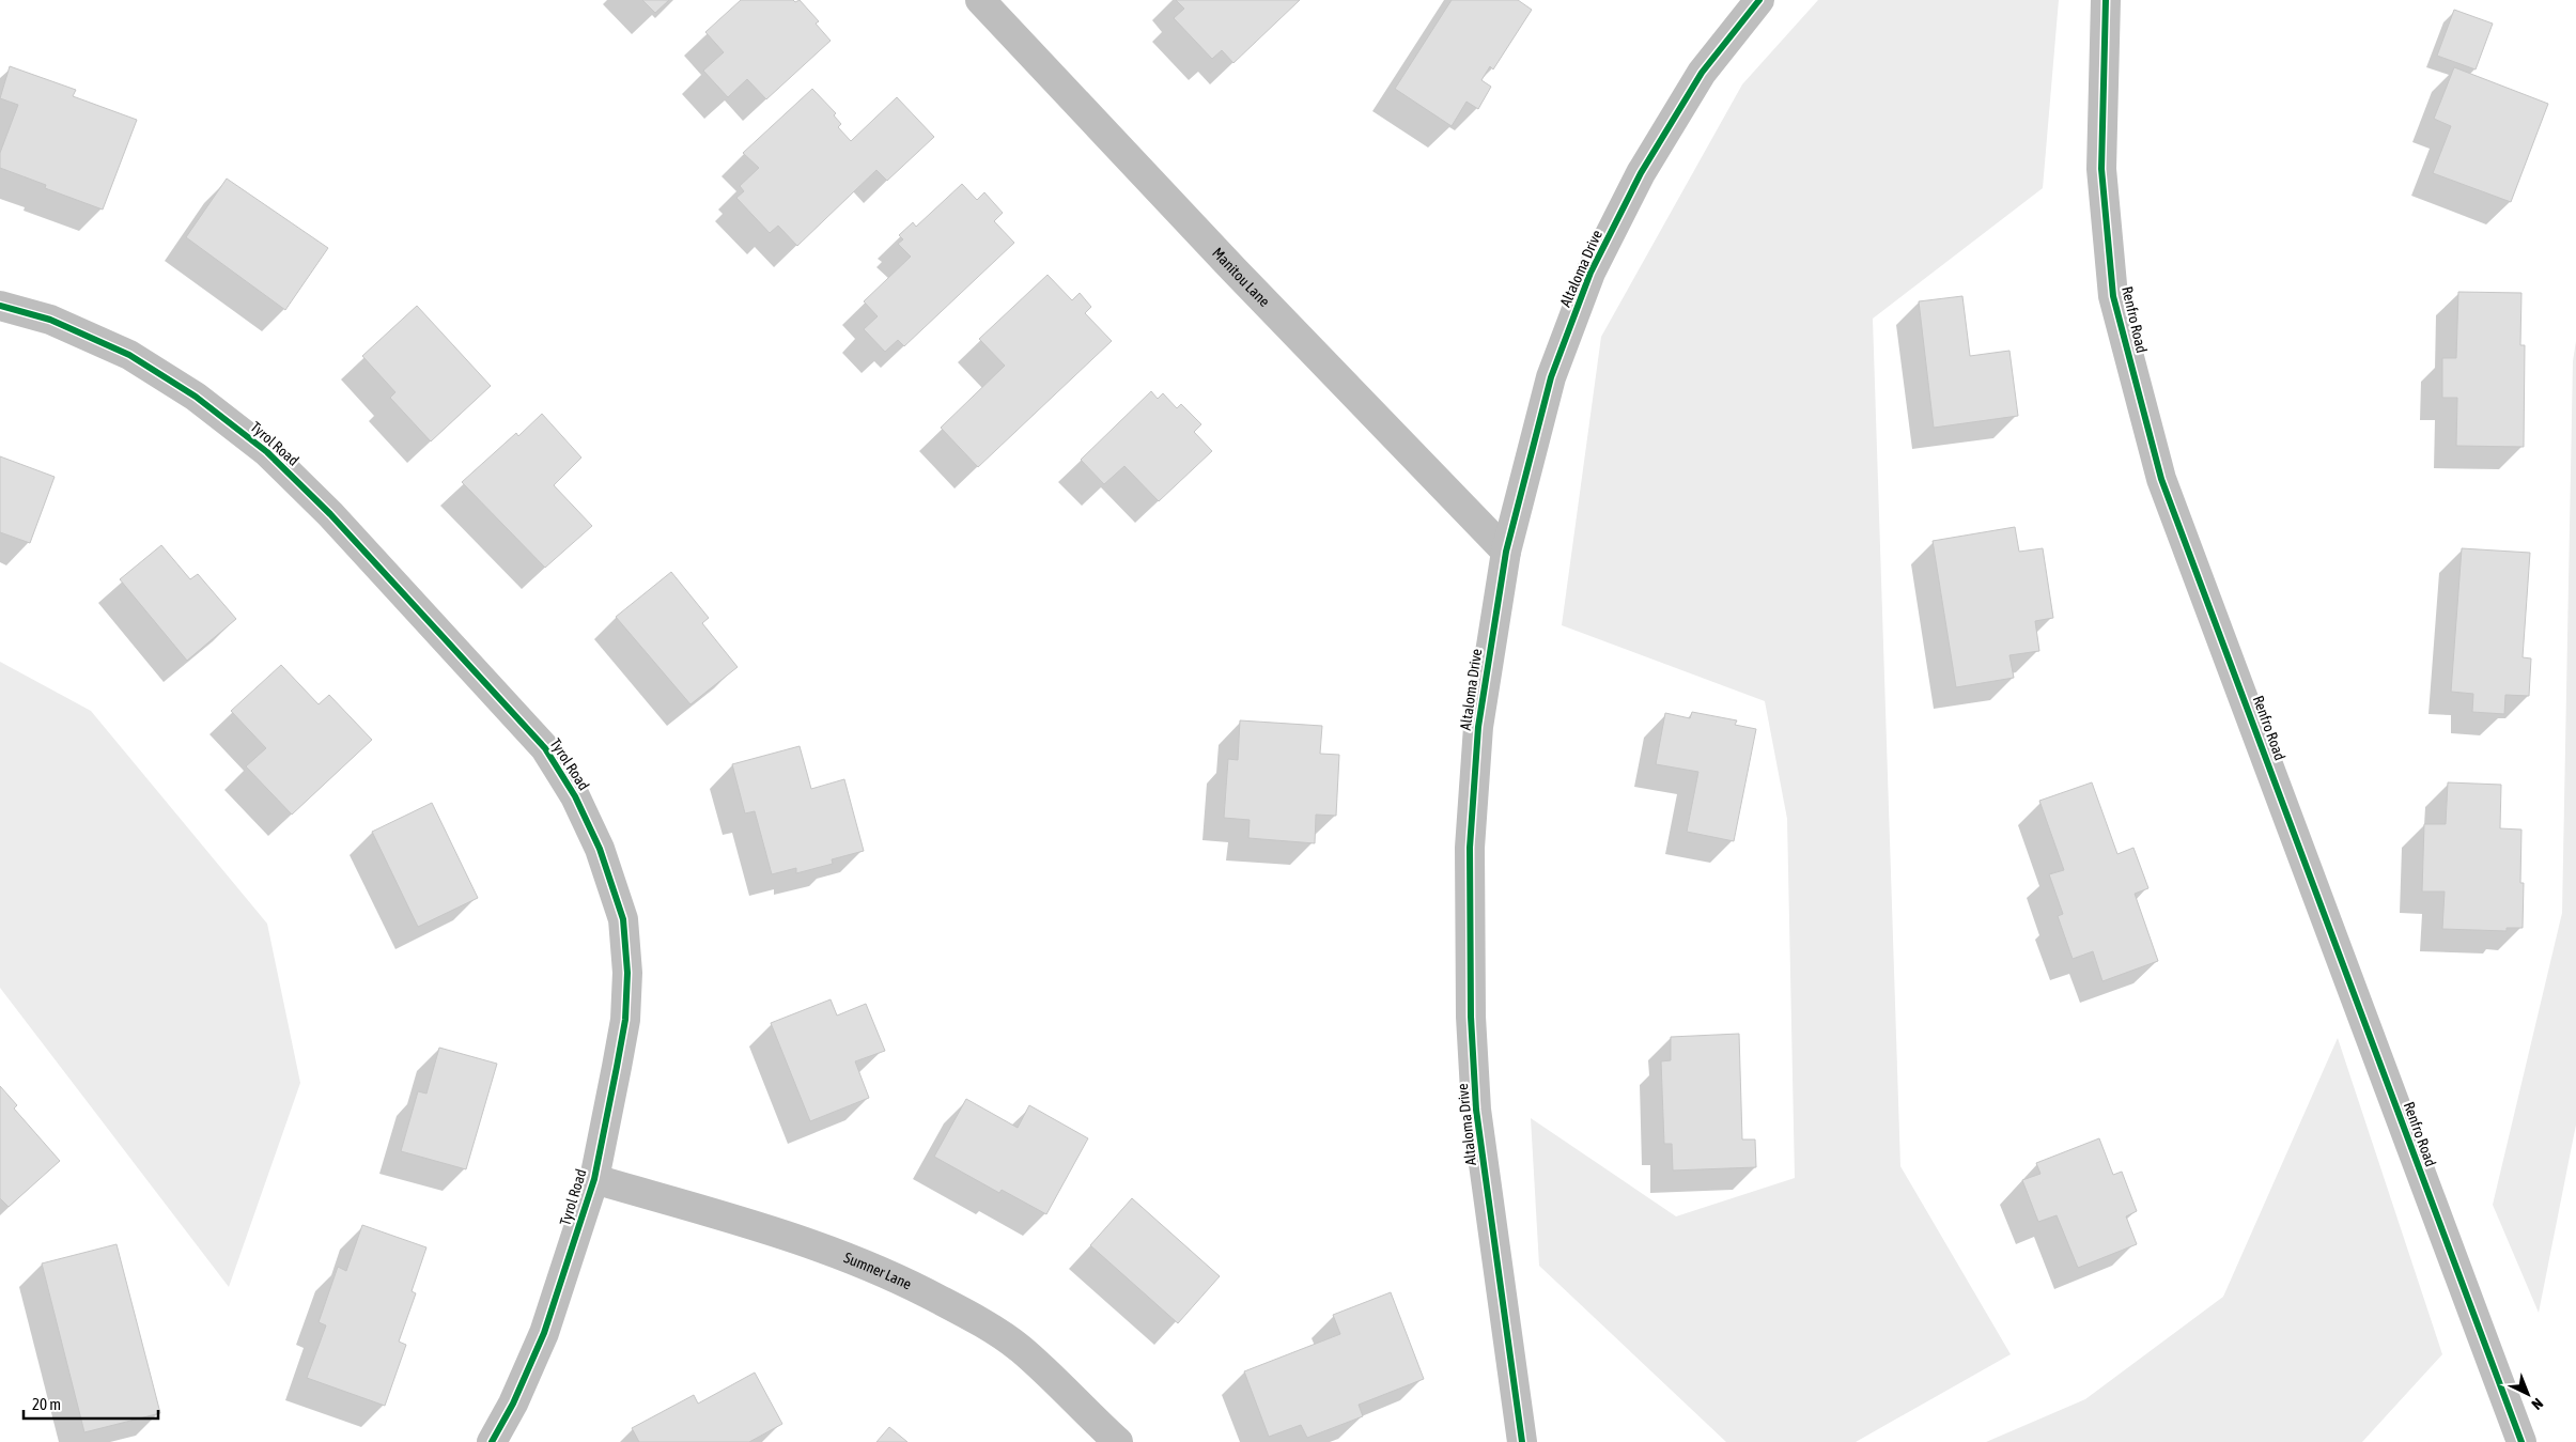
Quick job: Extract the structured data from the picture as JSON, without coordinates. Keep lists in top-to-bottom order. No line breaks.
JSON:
{"streets":{"street":["Altaloma Drive","Manitou Lane","Renfro Road","Tyrol Road","Sumner Lane"]},"crossings":[["Altaloma Drive","Manitou Lane"],["Tyrol Road","Sumner Lane"]],"scale_bar":"20 m","north":"bottom right"}
